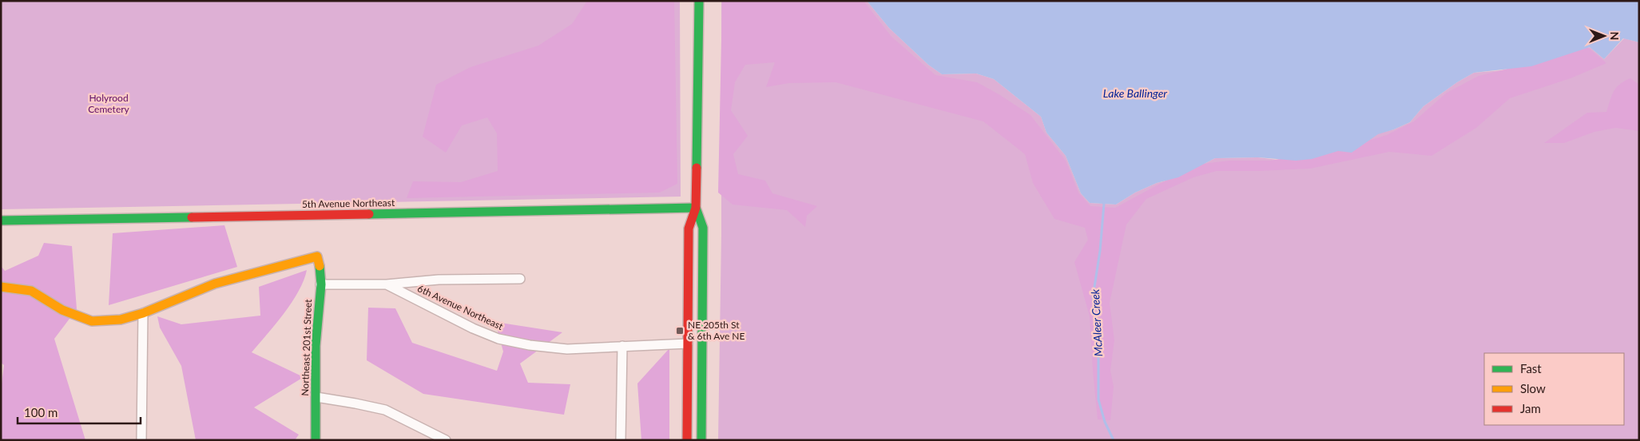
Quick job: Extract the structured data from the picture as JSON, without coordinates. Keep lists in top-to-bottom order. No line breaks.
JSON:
{"streets":{"street":["5th Avenue Northeast","6th Avenue Northeast","Northeast 201st Street"]},"crossings":[["6th Avenue Northeast","Northeast 201st Street"]],"water":["Lake Ballinger","McAleer Creek"],"parks":["Holyrood Cemetery"],"places":{"transit":["NE 205th St & 6th Ave NE"]},"legend":["Fast","Slow","Jam"],"scale_bar":"100 m","north":"right"}
